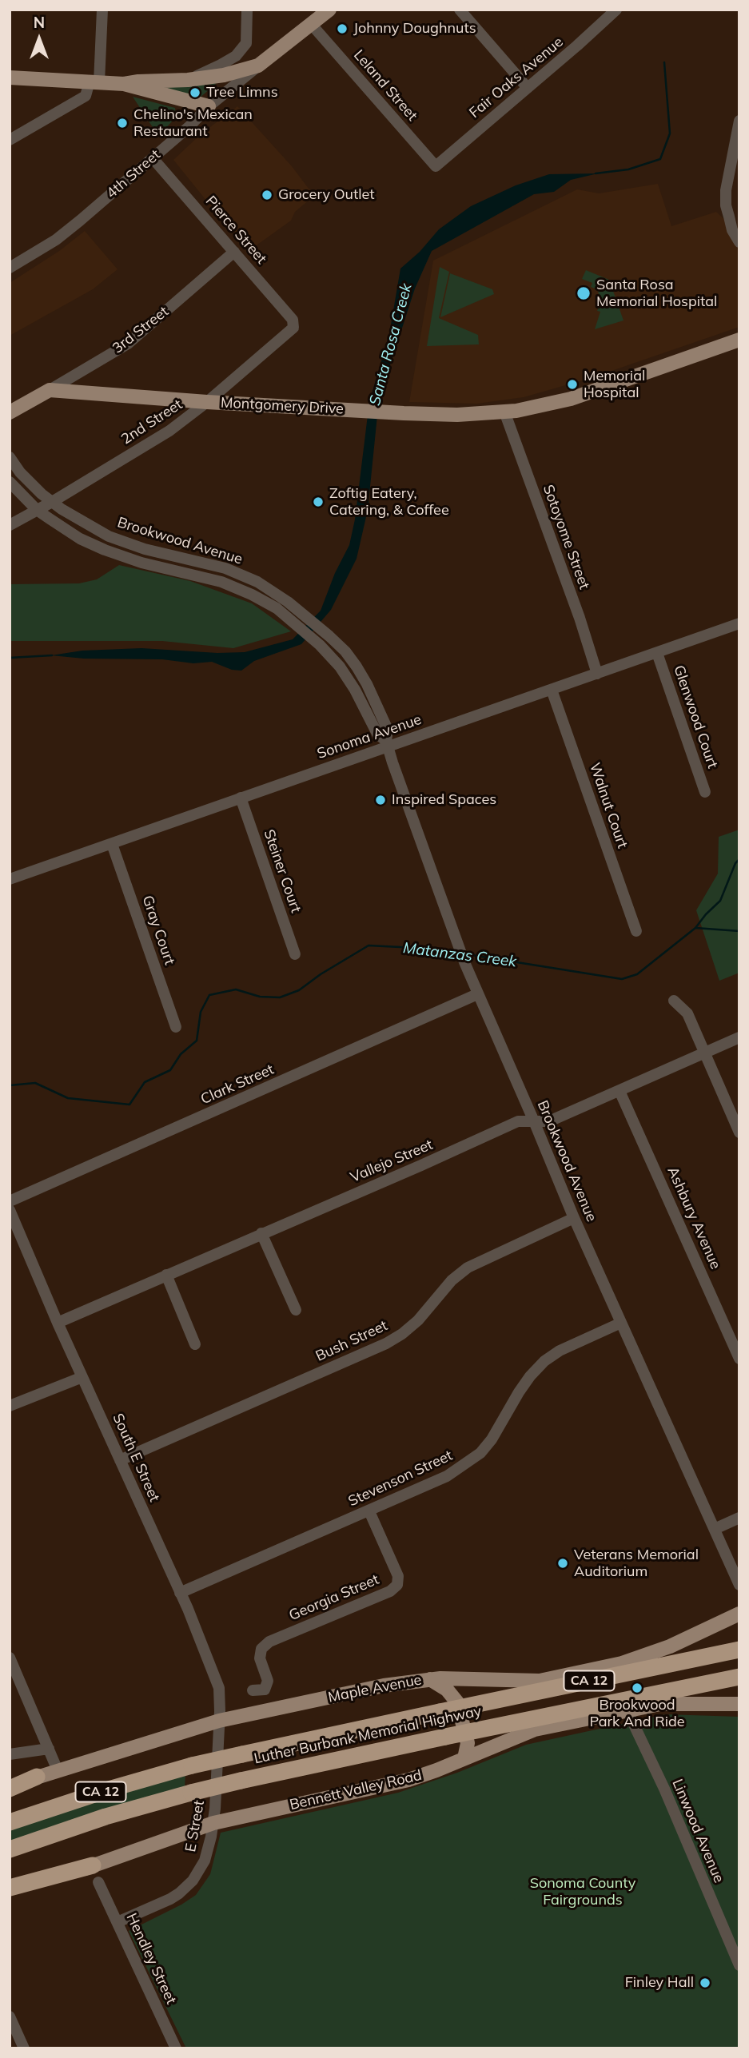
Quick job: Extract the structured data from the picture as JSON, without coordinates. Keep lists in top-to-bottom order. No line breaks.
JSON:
{"streets":{"highway":["CA 12","Luther Burbank Memorial Highway"],"main road":["4th Street","3rd Street","Montgomery Drive","Maple Avenue","Bennett Valley Road"],"street":["Fair Oaks Avenue","Leland Street","Pierce Street","2nd Street","Sotoyome Street","Brookwood Avenue","Glenwood Court","Sonoma Avenue","Walnut Court","Steiner Court","Gray Court","Clark Street","Vallejo Street","Ashbury Avenue","Bush Street","South E Street","Stevenson Street","Georgia Street","E Street","Linwood Avenue","Hendley Street"]},"crossings":[["Fair Oaks Avenue","Leland Street"],["Leland Street","4th Street"],["4th Street","Pierce Street"],["Pierce Street","3rd Street"],["Pierce Street","2nd Street"],["3rd Street","Montgomery Drive"],["Montgomery Drive","2nd Street"],["Montgomery Drive","Sotoyome Street"],["2nd Street","Brookwood Avenue"],["Sotoyome Street","Sonoma Avenue"],["Brookwood Avenue","Sonoma Avenue"],["Brookwood Avenue","Clark Street"],["Brookwood Avenue","Vallejo Street"],["Brookwood Avenue","Bush Street"],["Brookwood Avenue","Stevenson Street"],["Glenwood Court","Sonoma Avenue"],["Sonoma Avenue","Walnut Court"],["Sonoma Avenue","Steiner Court"],["Sonoma Avenue","Gray Court"],["Vallejo Street","Ashbury Avenue"],["Vallejo Street","South E Street"],["Bush Street","South E Street"],["South E Street","Stevenson Street"],["South E Street","Maple Avenue"],["South E Street","E Street"],["Stevenson Street","Georgia Street"],["Maple Avenue","E Street"],["Bennett Valley Road","E Street"],["Bennett Valley Road","Linwood Avenue"],["E Street","Hendley Street"]],"water":["Santa Rosa Creek","Matanzas Creek"],"parks":["Sonoma County Fairgrounds"],"places":["Johnny Doughnuts","Tree Limns","Chelino's Mexican Restaurant","Grocery Outlet","Santa Rosa Memorial Hospital","Memorial Hospital","Zoftig Eatery, Catering, & Coffee","Inspired Spaces","Veterans Memorial Auditorium","Brookwood Park And Ride","Finley Hall"],"north":"top"}
